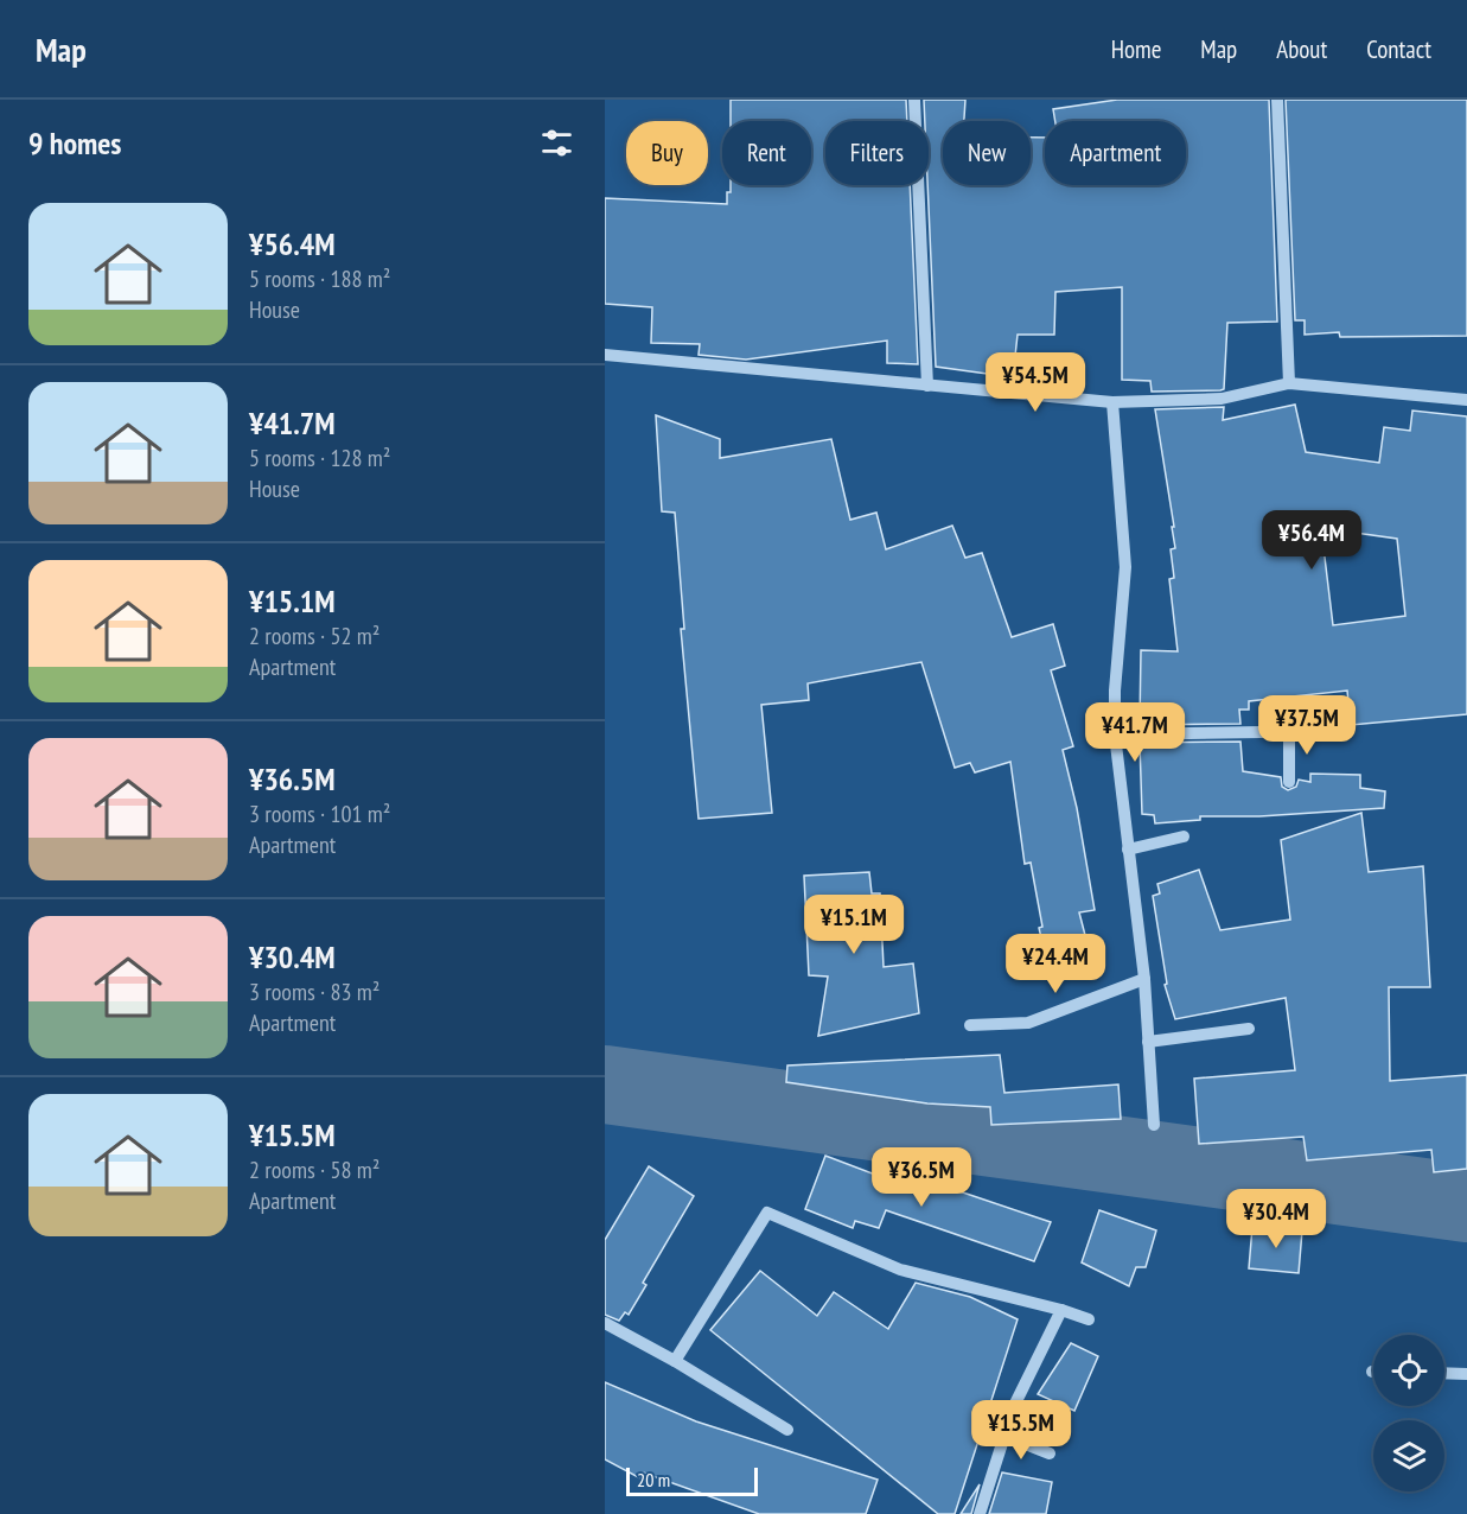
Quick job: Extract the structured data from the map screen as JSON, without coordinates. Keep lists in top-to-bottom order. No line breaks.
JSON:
{"scale_bar":"20 m","page":{"header":"Map","nav":["Home","Map","About","Contact"],"heading":"9 homes","chip":["Buy","Rent","Filters","New","Apartment"],"list":[{"name":"¥56.4M","note":"5 rooms · 188 m² · House"},{"name":"¥41.7M","note":"5 rooms · 128 m² · House"},{"name":"¥15.1M","note":"2 rooms · 52 m² · Apartment"},{"name":"¥36.5M","note":"3 rooms · 101 m² · Apartment"},{"name":"¥30.4M","note":"3 rooms · 83 m² · Apartment"},{"name":"¥15.5M","note":"2 rooms · 58 m² · Apartment"}],"price":["¥54.5M","¥56.4M","¥37.5M","¥41.7M","¥15.1M","¥24.4M","¥36.5M","¥30.4M","¥15.5M"],"scale":"20 m"}}
